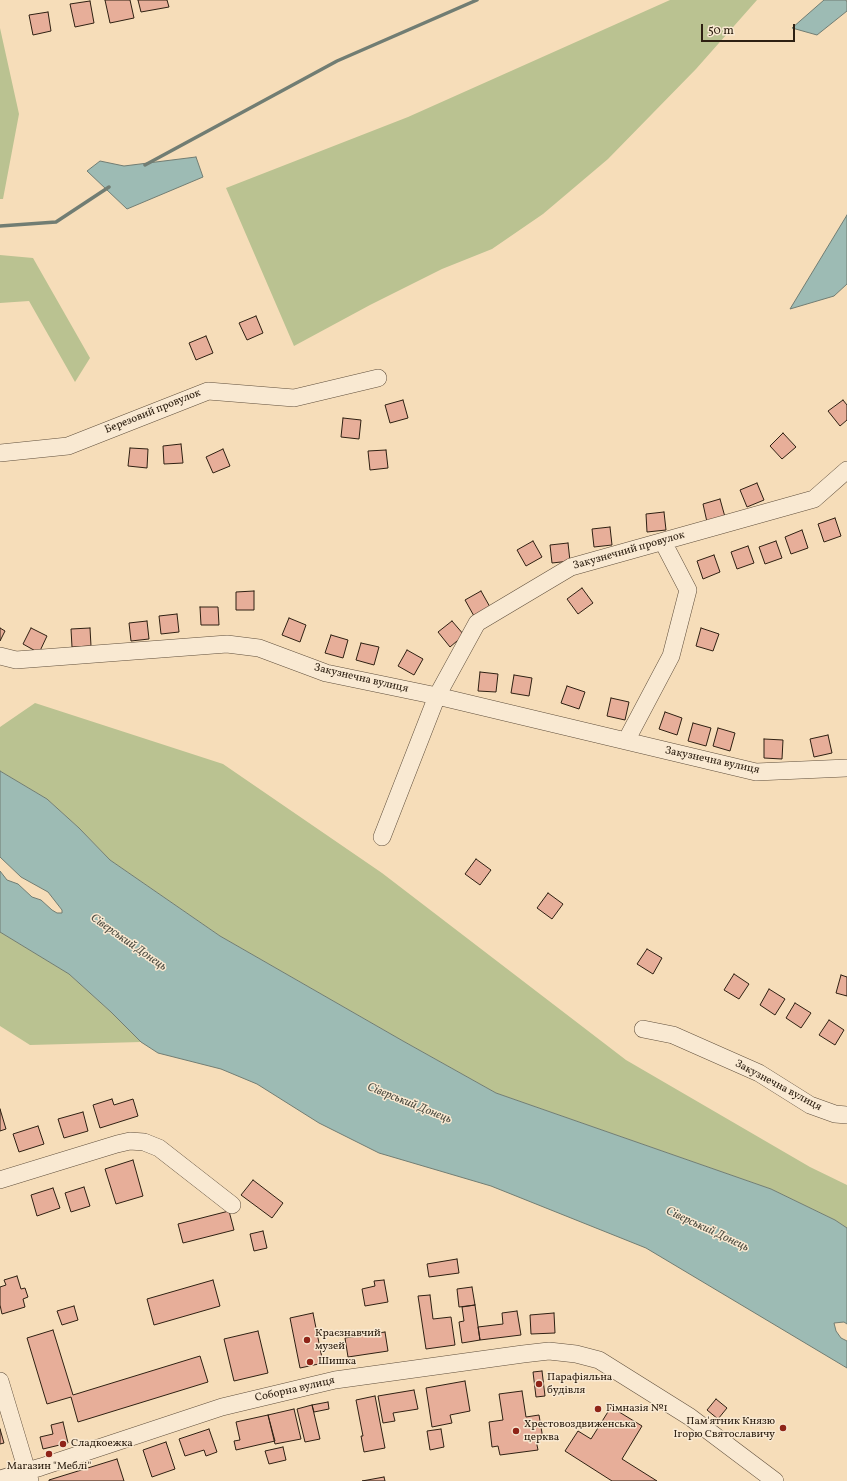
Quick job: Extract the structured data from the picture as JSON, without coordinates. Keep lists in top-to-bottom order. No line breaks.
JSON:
{"streets":{"street":["Березовий провулок","Закузнечний провулок","Закузнечна вулиця","Соборна вулиця"]},"crossings":[["Закузнечний провулок","Закузнечна вулиця"]],"water":["Сіверський Донець"],"places":["Краєзнавчий музей","Шишка","Парафіяльна будівля","Гімназія №1","Пам'ятник Князю Ігорю Святославичу","Хрестовоздвиженська церква","Сладкоежка","Магазин \"Меблі\""],"scale_bar":"50 m"}
